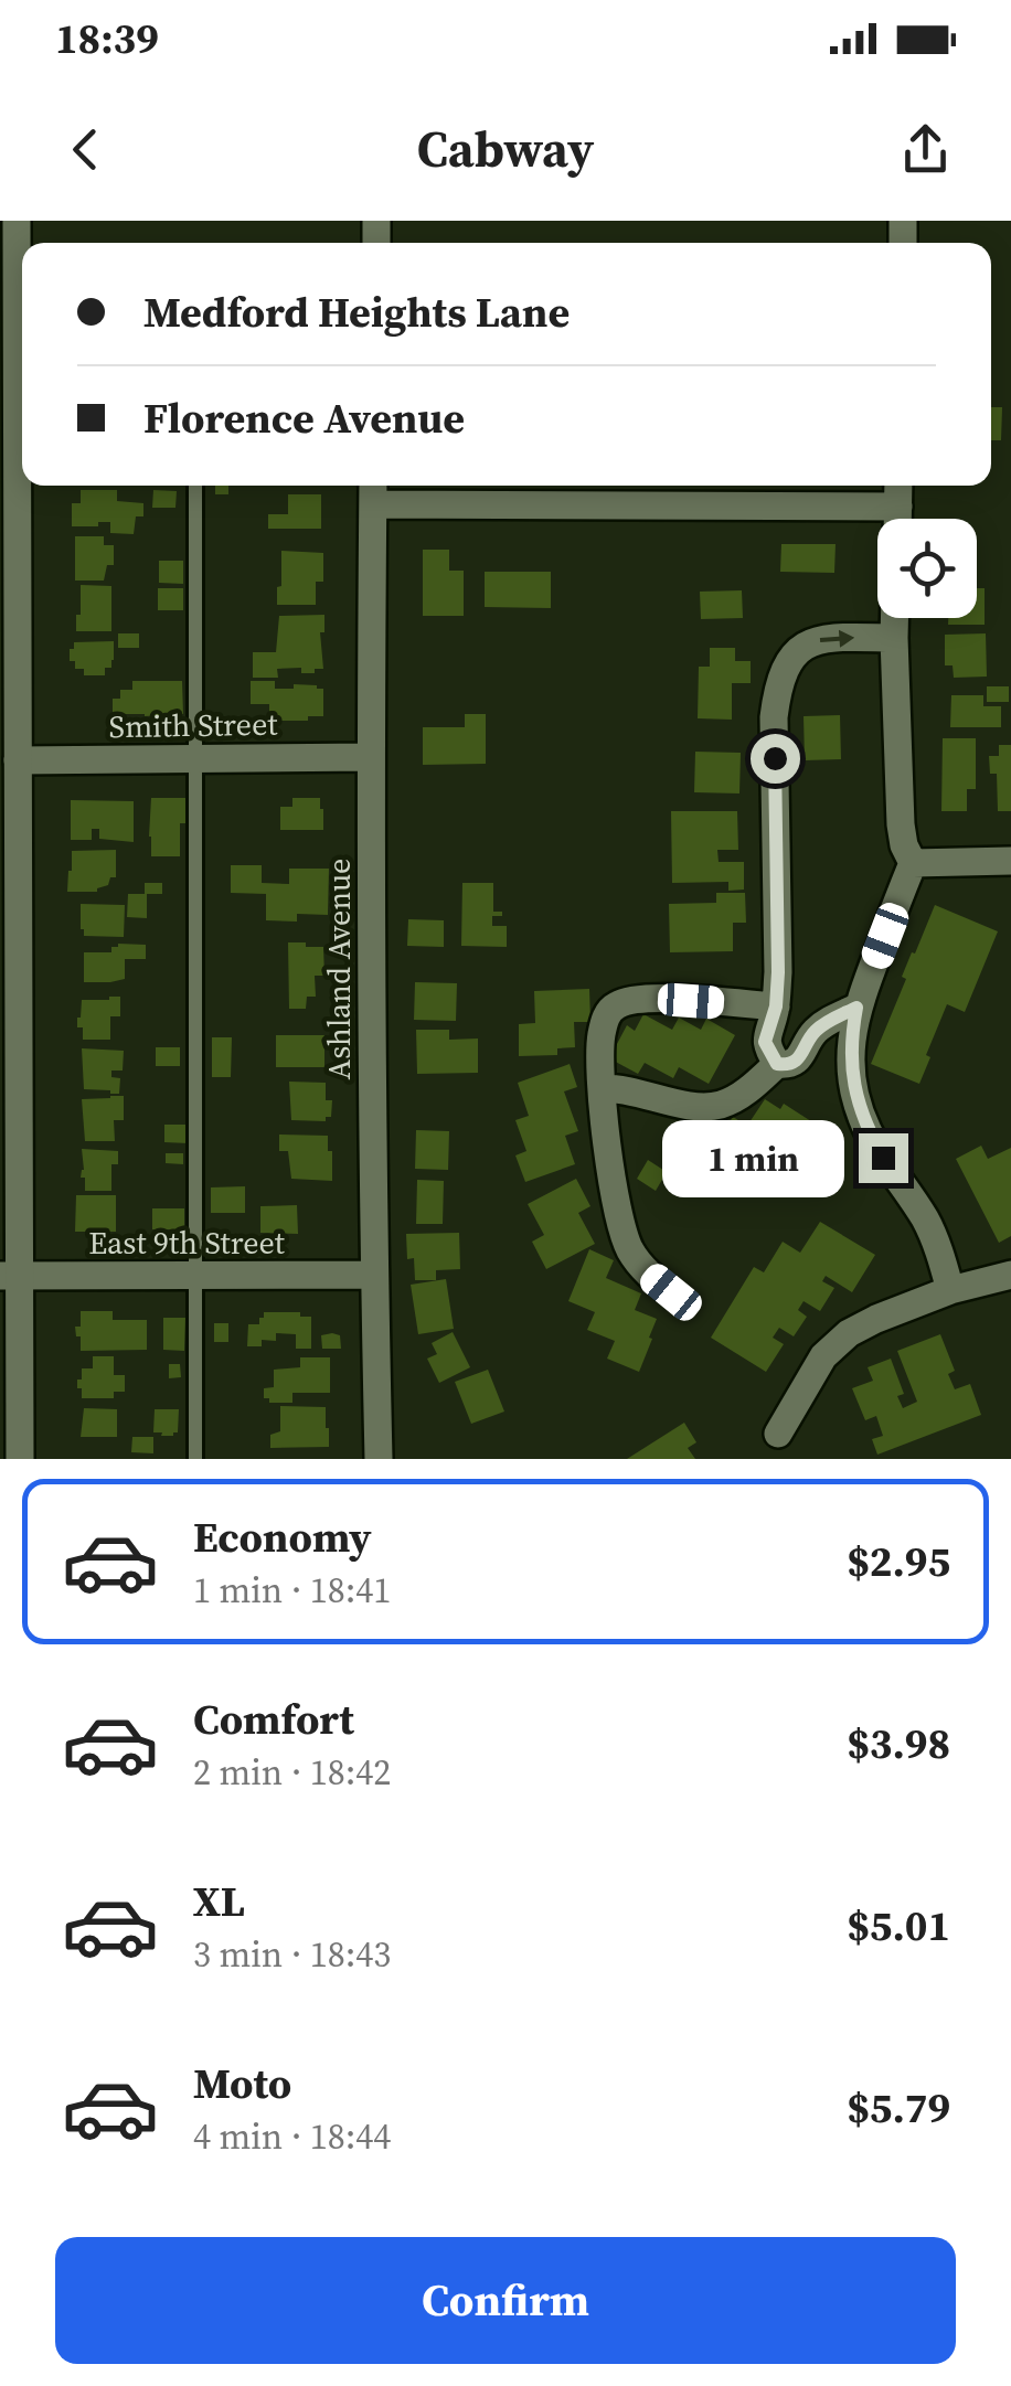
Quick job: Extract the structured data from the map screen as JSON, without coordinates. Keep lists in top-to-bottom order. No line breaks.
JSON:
{"streets":{"street":["Smith Street","Ashland Avenue","East 9th Street"]},"crossings":[["Smith Street","Ashland Avenue"],["Ashland Avenue","East 9th Street"]],"page":{"status":"18:39","header":"Cabway","banner":["Medford Heights Lane","Florence Avenue"],"bubble":"1 min","list":[{"name":"Economy","note":"1 min · 18:41","value":"$2.95"},{"name":"Comfort","note":"2 min · 18:42","value":"$3.98"},{"name":"XL","note":"3 min · 18:43","value":"$5.01"},{"name":"Moto","note":"4 min · 18:44","value":"$5.79"}],"buttons":"Confirm"}}
